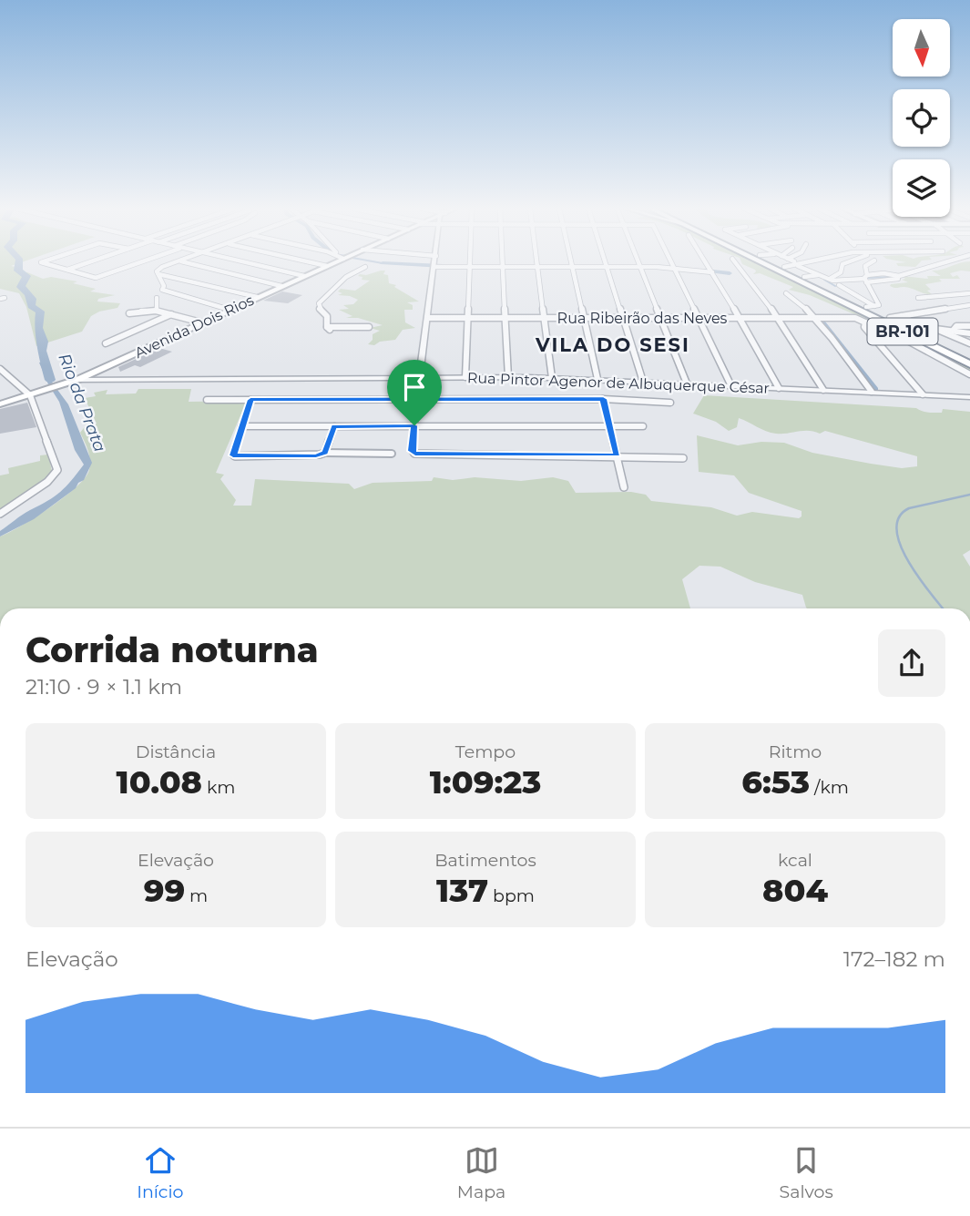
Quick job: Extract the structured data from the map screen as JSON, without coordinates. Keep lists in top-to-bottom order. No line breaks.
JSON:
{"streets":{"highway":["BR-101"],"main road":["Avenida Dois Rios"],"street":["Rua Ribeirão das Neves","Rua Pintor Agenor de Albuquerque César"]},"crossings":[["Avenida Dois Rios","Rua Pintor Agenor de Albuquerque César"]],"districts":["VILA DO SESI"],"water":["Rio da Prata"],"north":"bottom","page":{"heading":["Corrida noturna","21:10 · 9 × 1.1 km"],"stats":[["Distância","10.08 km"],["Tempo","1:09:23"],["Ritmo","6:53 /km"],["Elevação","99 m"],["Batimentos","137 bpm"],["kcal","804"]],"chart":["Elevação","172–182 m"],"tabs":["Início","Mapa","Salvos"]}}
